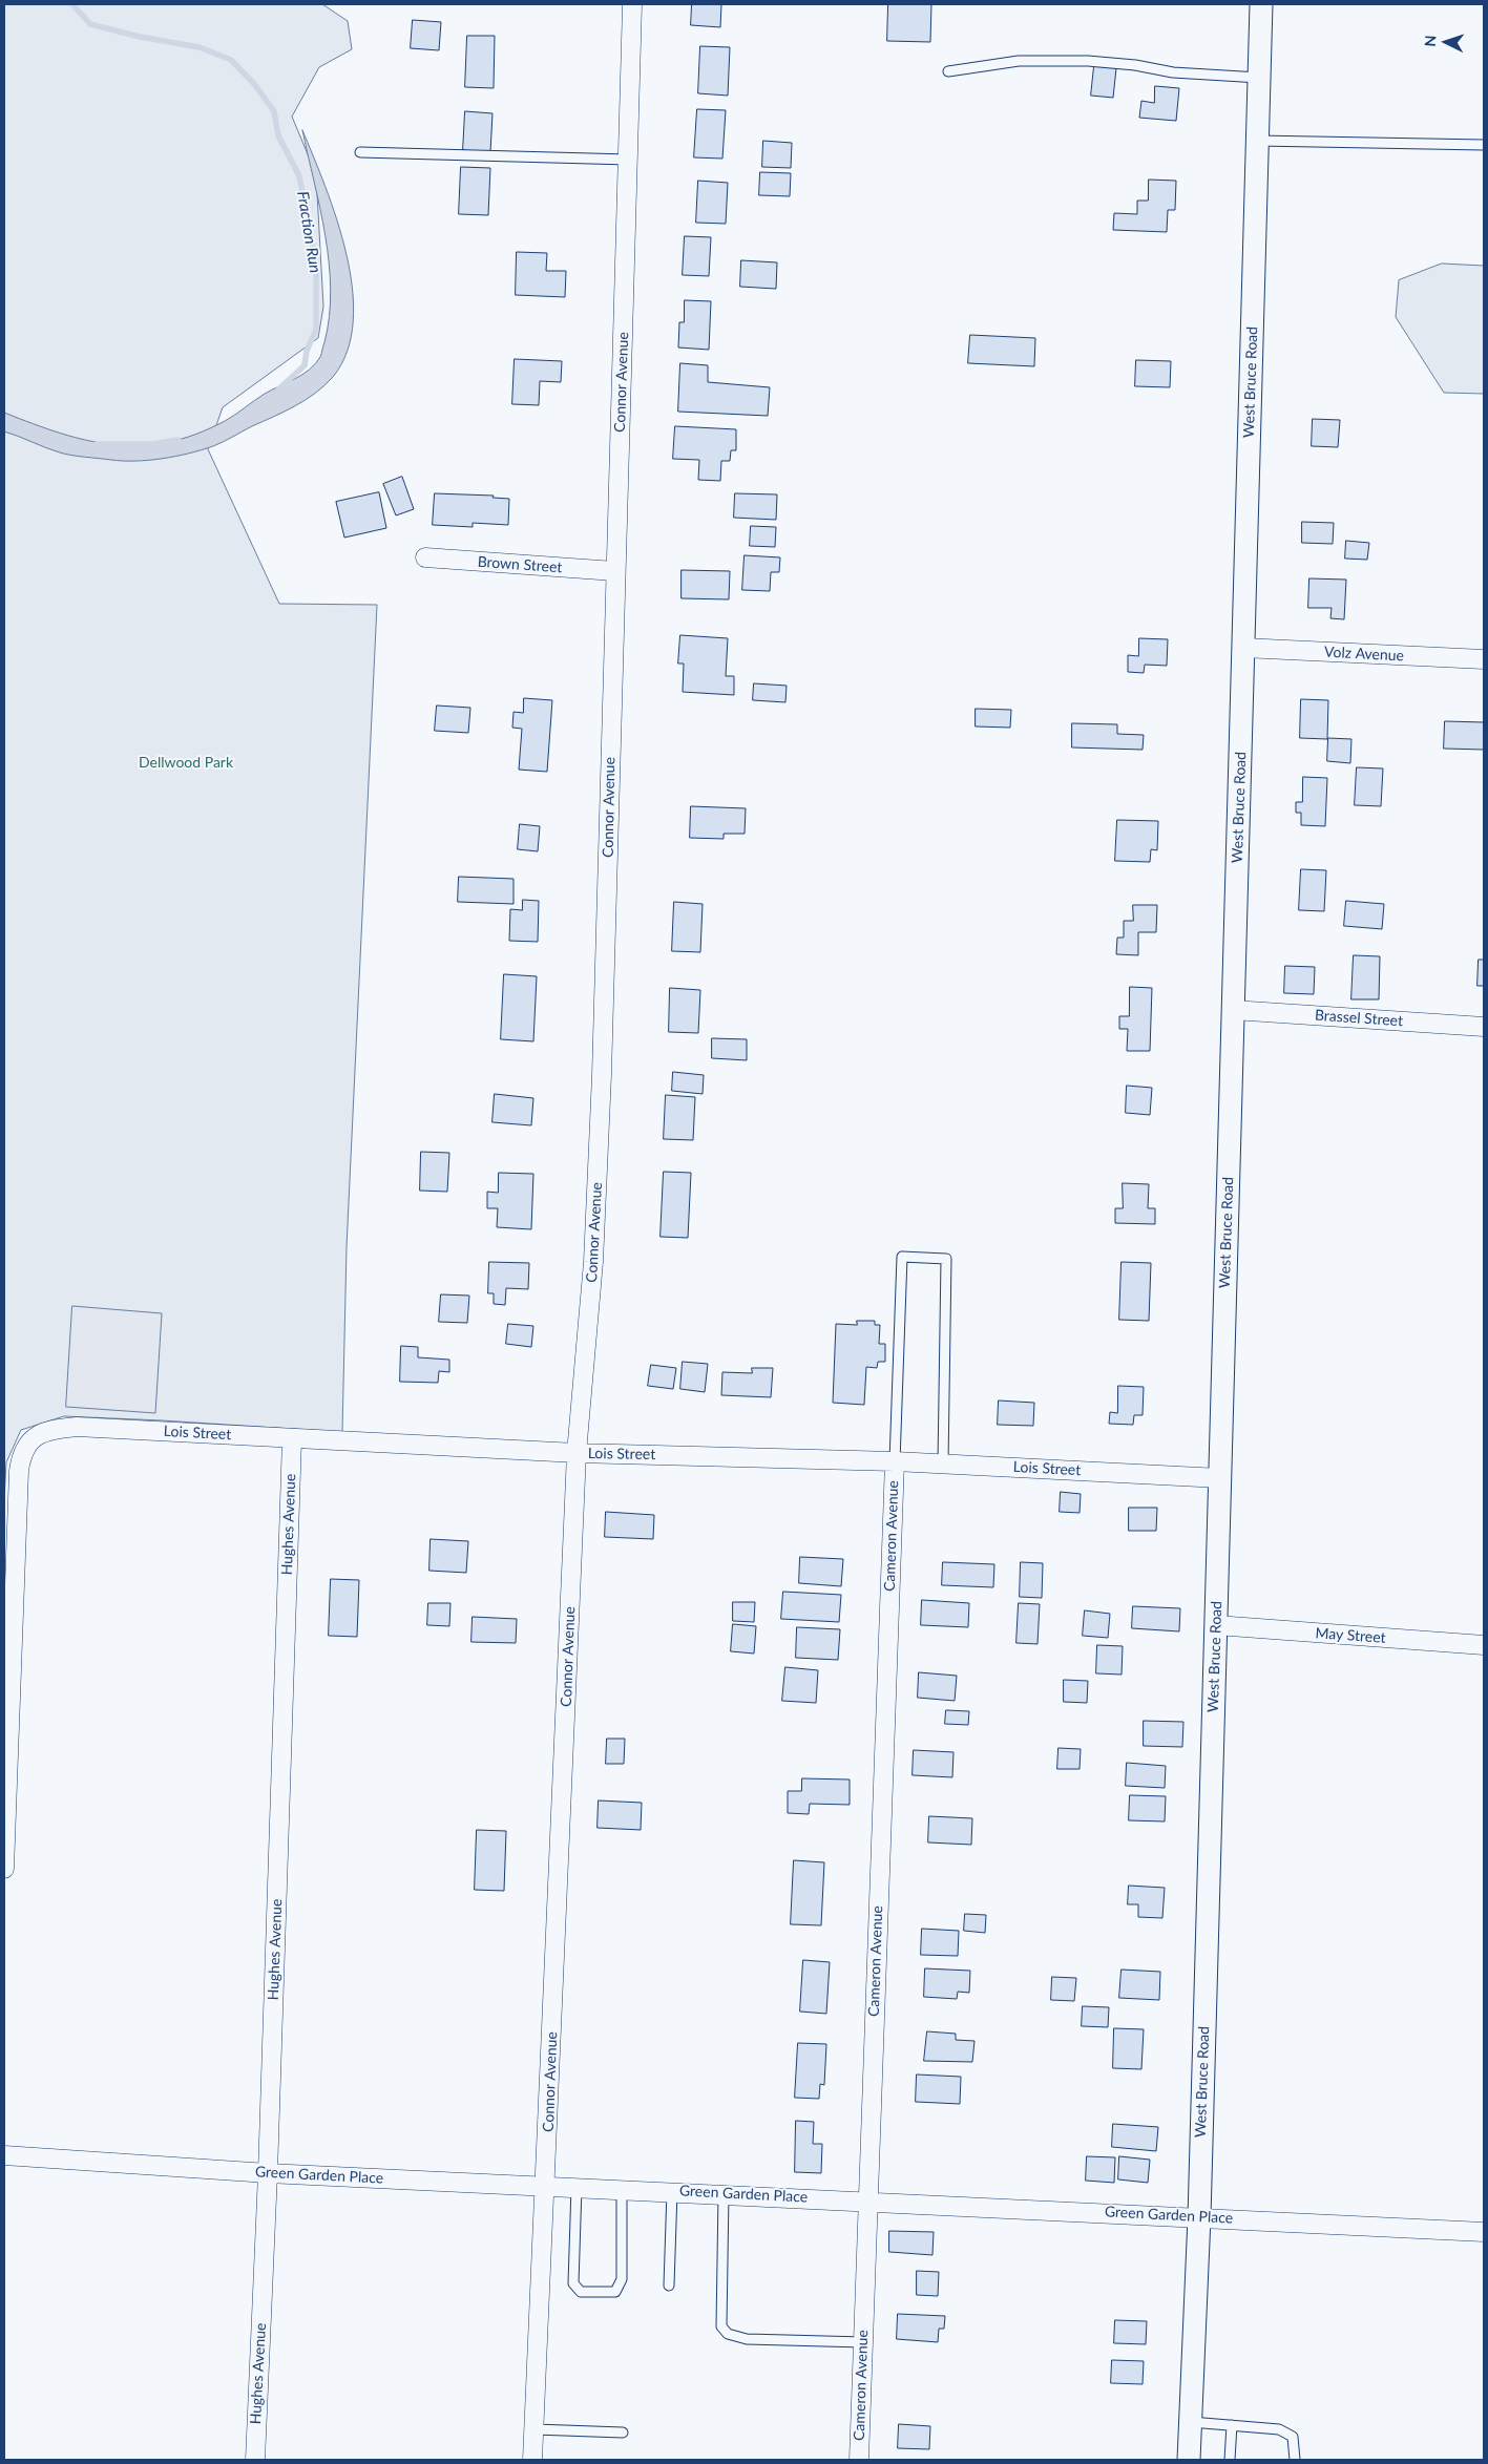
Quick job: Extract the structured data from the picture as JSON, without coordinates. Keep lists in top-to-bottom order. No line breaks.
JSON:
{"streets":{"street":["Connor Avenue","West Bruce Road","Brown Street","Volz Avenue","Brassel Street","Lois Street","Hughes Avenue","Cameron Avenue","May Street","Green Garden Place"]},"crossings":[["Connor Avenue","Brown Street"],["Connor Avenue","Lois Street"],["Connor Avenue","Green Garden Place"],["West Bruce Road","Volz Avenue"],["West Bruce Road","Brassel Street"],["West Bruce Road","Lois Street"],["West Bruce Road","May Street"],["West Bruce Road","Green Garden Place"],["Lois Street","Hughes Avenue"],["Lois Street","Cameron Avenue"],["Hughes Avenue","Green Garden Place"],["Cameron Avenue","Green Garden Place"]],"water":["Fraction Run"],"parks":["Dellwood Park"],"north":"left"}
